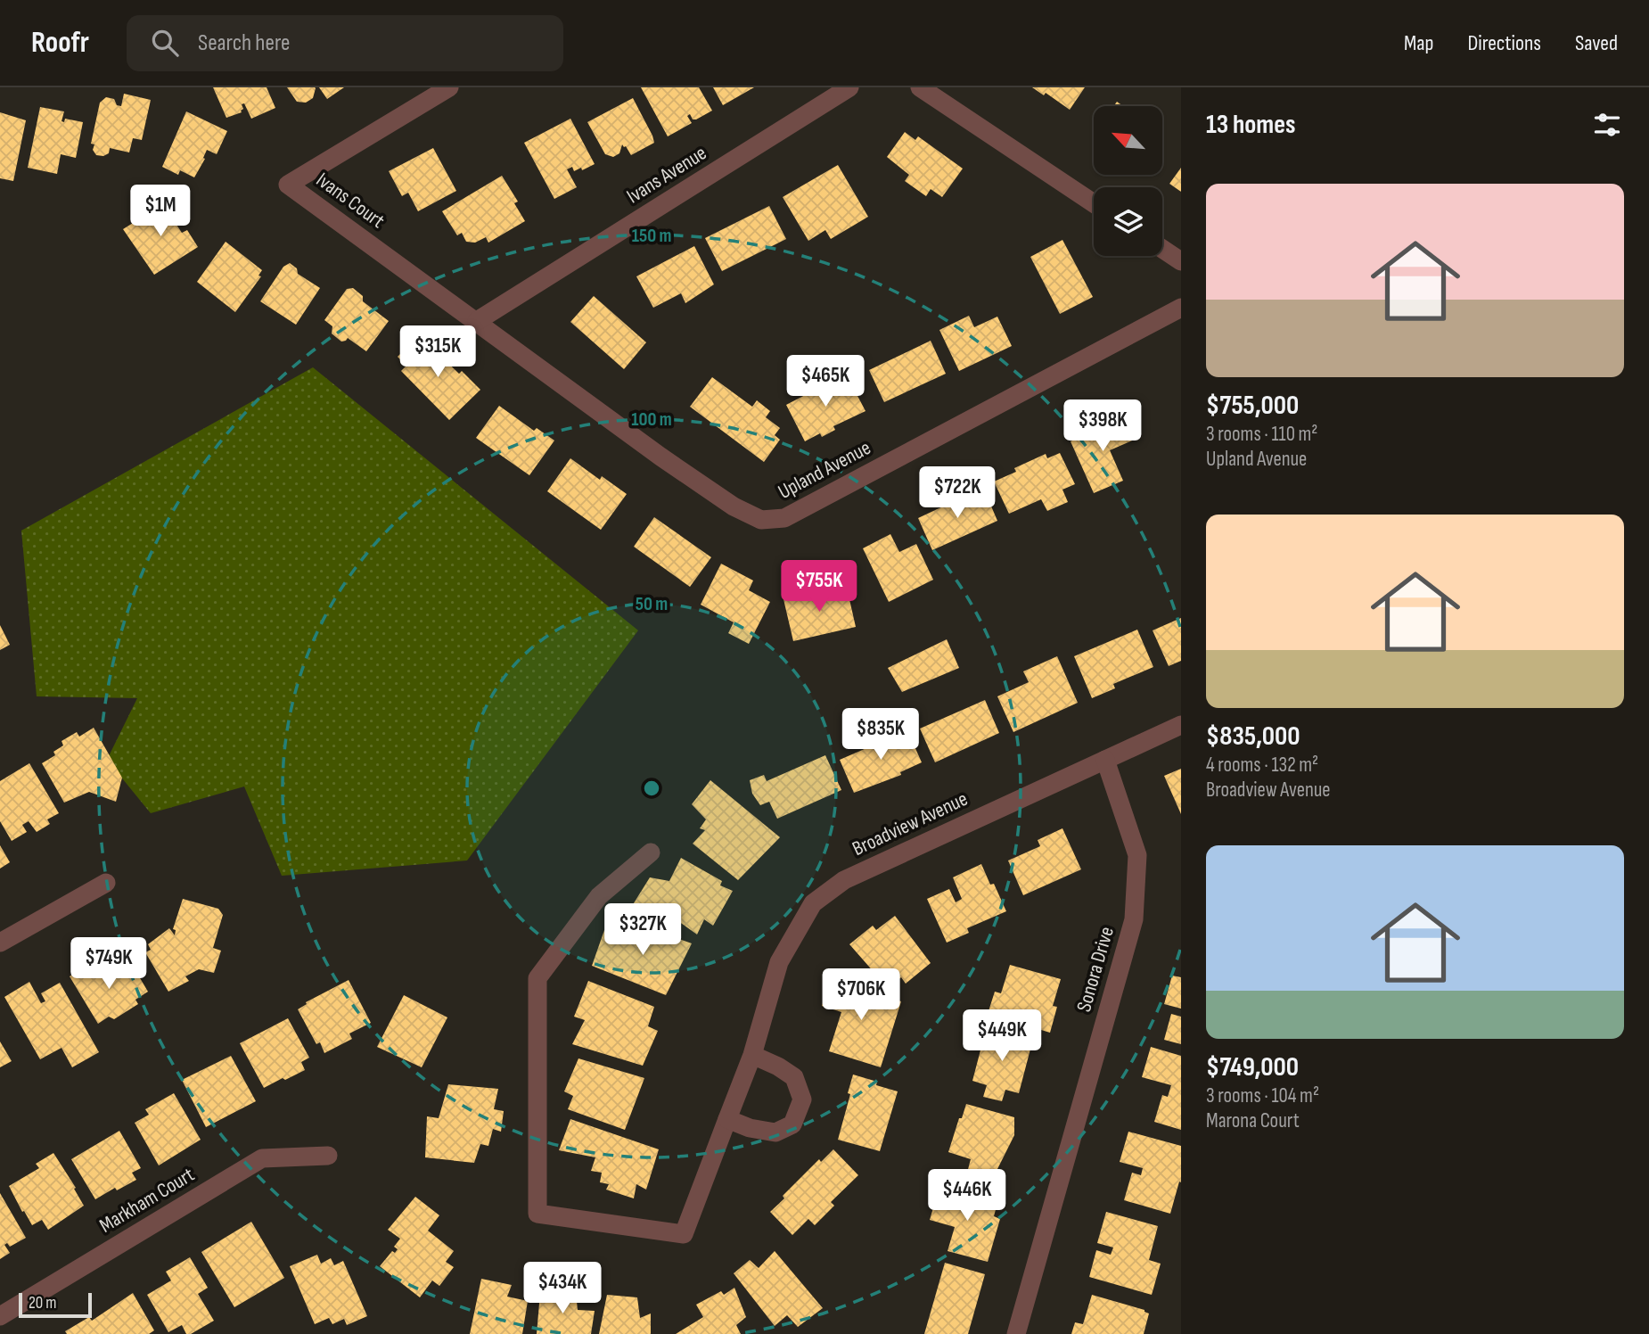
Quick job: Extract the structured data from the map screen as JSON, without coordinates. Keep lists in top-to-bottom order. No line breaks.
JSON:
{"streets":{"street":["Ivans Avenue","Ivans Court","Upland Avenue","Broadview Avenue","Sonora Drive","Markham Court"]},"crossings":[["Ivans Avenue","Ivans Court"],["Ivans Avenue","Upland Avenue"],["Ivans Court","Upland Avenue"],["Broadview Avenue","Sonora Drive"]],"scale_bar":"20 m","north":"top left","page":{"header":"Roofr","search":"Search here","nav":["Map","Directions","Saved"],"heading":"13 homes","list":[{"name":"$755,000","note":"3 rooms · 110 m² · Upland Avenue"},{"name":"$835,000","note":"4 rooms · 132 m² · Broadview Avenue"},{"name":"$749,000","note":"3 rooms · 104 m² · Marona Court"}],"price":["$1M","$315K","$465K","$398K","$722K","$755K","$835K","$327K","$749K","$706K","$449K","$446K","$434K"],"scale":"20 m"},"rings":["150 m","100 m","50 m"]}
